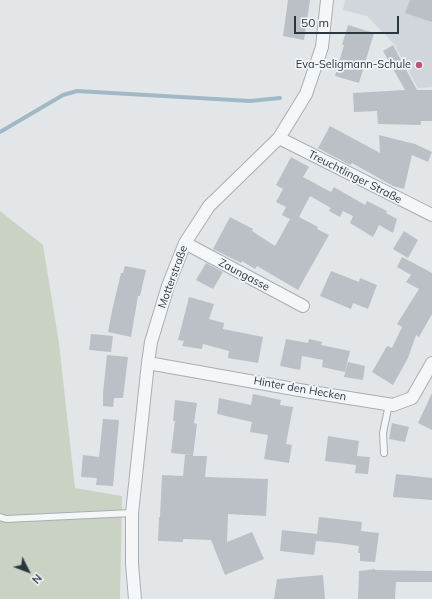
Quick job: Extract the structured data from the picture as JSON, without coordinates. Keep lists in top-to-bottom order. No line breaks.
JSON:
{"streets":{"street":["Treuchtlinger Straße","Zaungasse","Motterstraße","Hinter den Hecken"]},"crossings":[["Treuchtlinger Straße","Motterstraße"],["Zaungasse","Motterstraße"],["Motterstraße","Hinter den Hecken"]],"places":["Eva-Seligmann-Schule"],"scale_bar":"50 m","north":"bottom right"}
